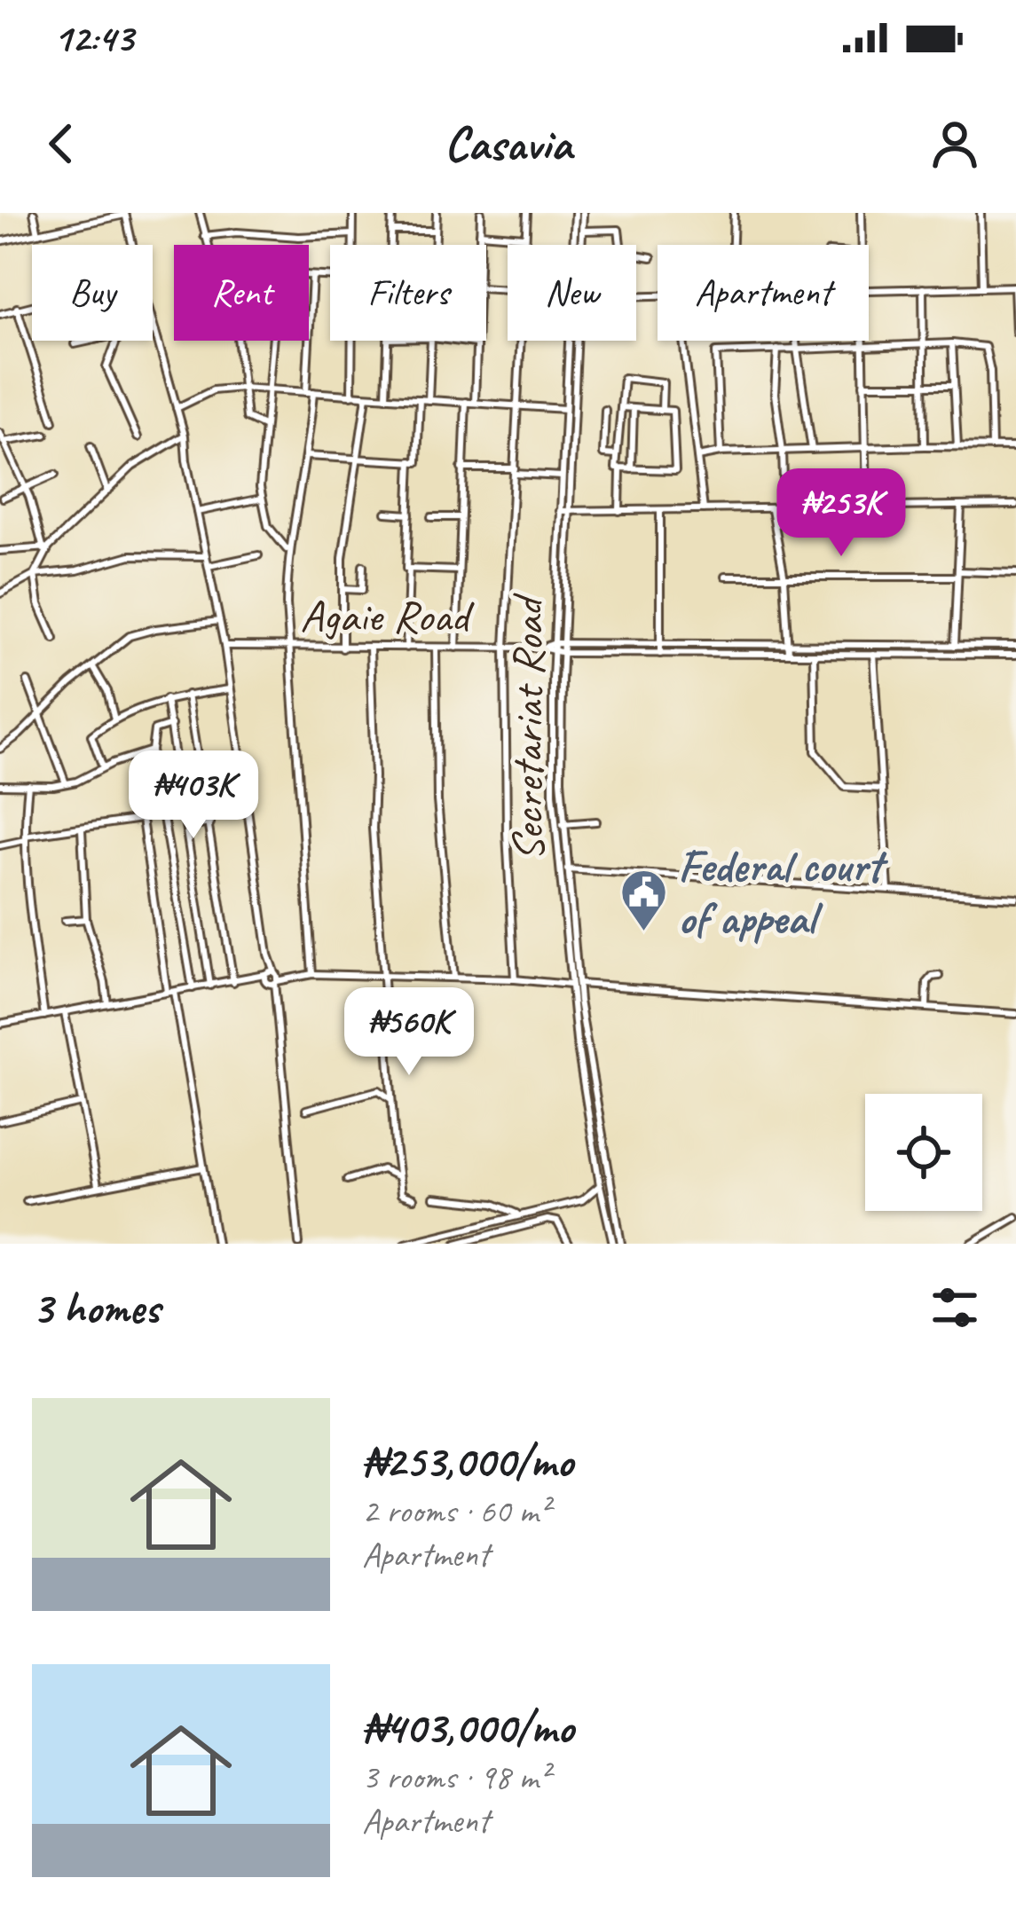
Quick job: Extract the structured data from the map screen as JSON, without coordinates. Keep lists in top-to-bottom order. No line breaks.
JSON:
{"streets":{"street":["Agaie Road","Secretariat Road"]},"places":{"public building":["Federal court of appeal"]},"page":{"status":"12:43","header":"Casavia","chip":["Buy","Rent","Filters","New","Apartment"],"price":["₦253K","₦403K","₦560K"],"heading":"3 homes","list":[{"name":"₦253,000/mo","note":"2 rooms · 60 m² · Apartment"},{"name":"₦403,000/mo","note":"3 rooms · 98 m² · Apartment"}]}}
